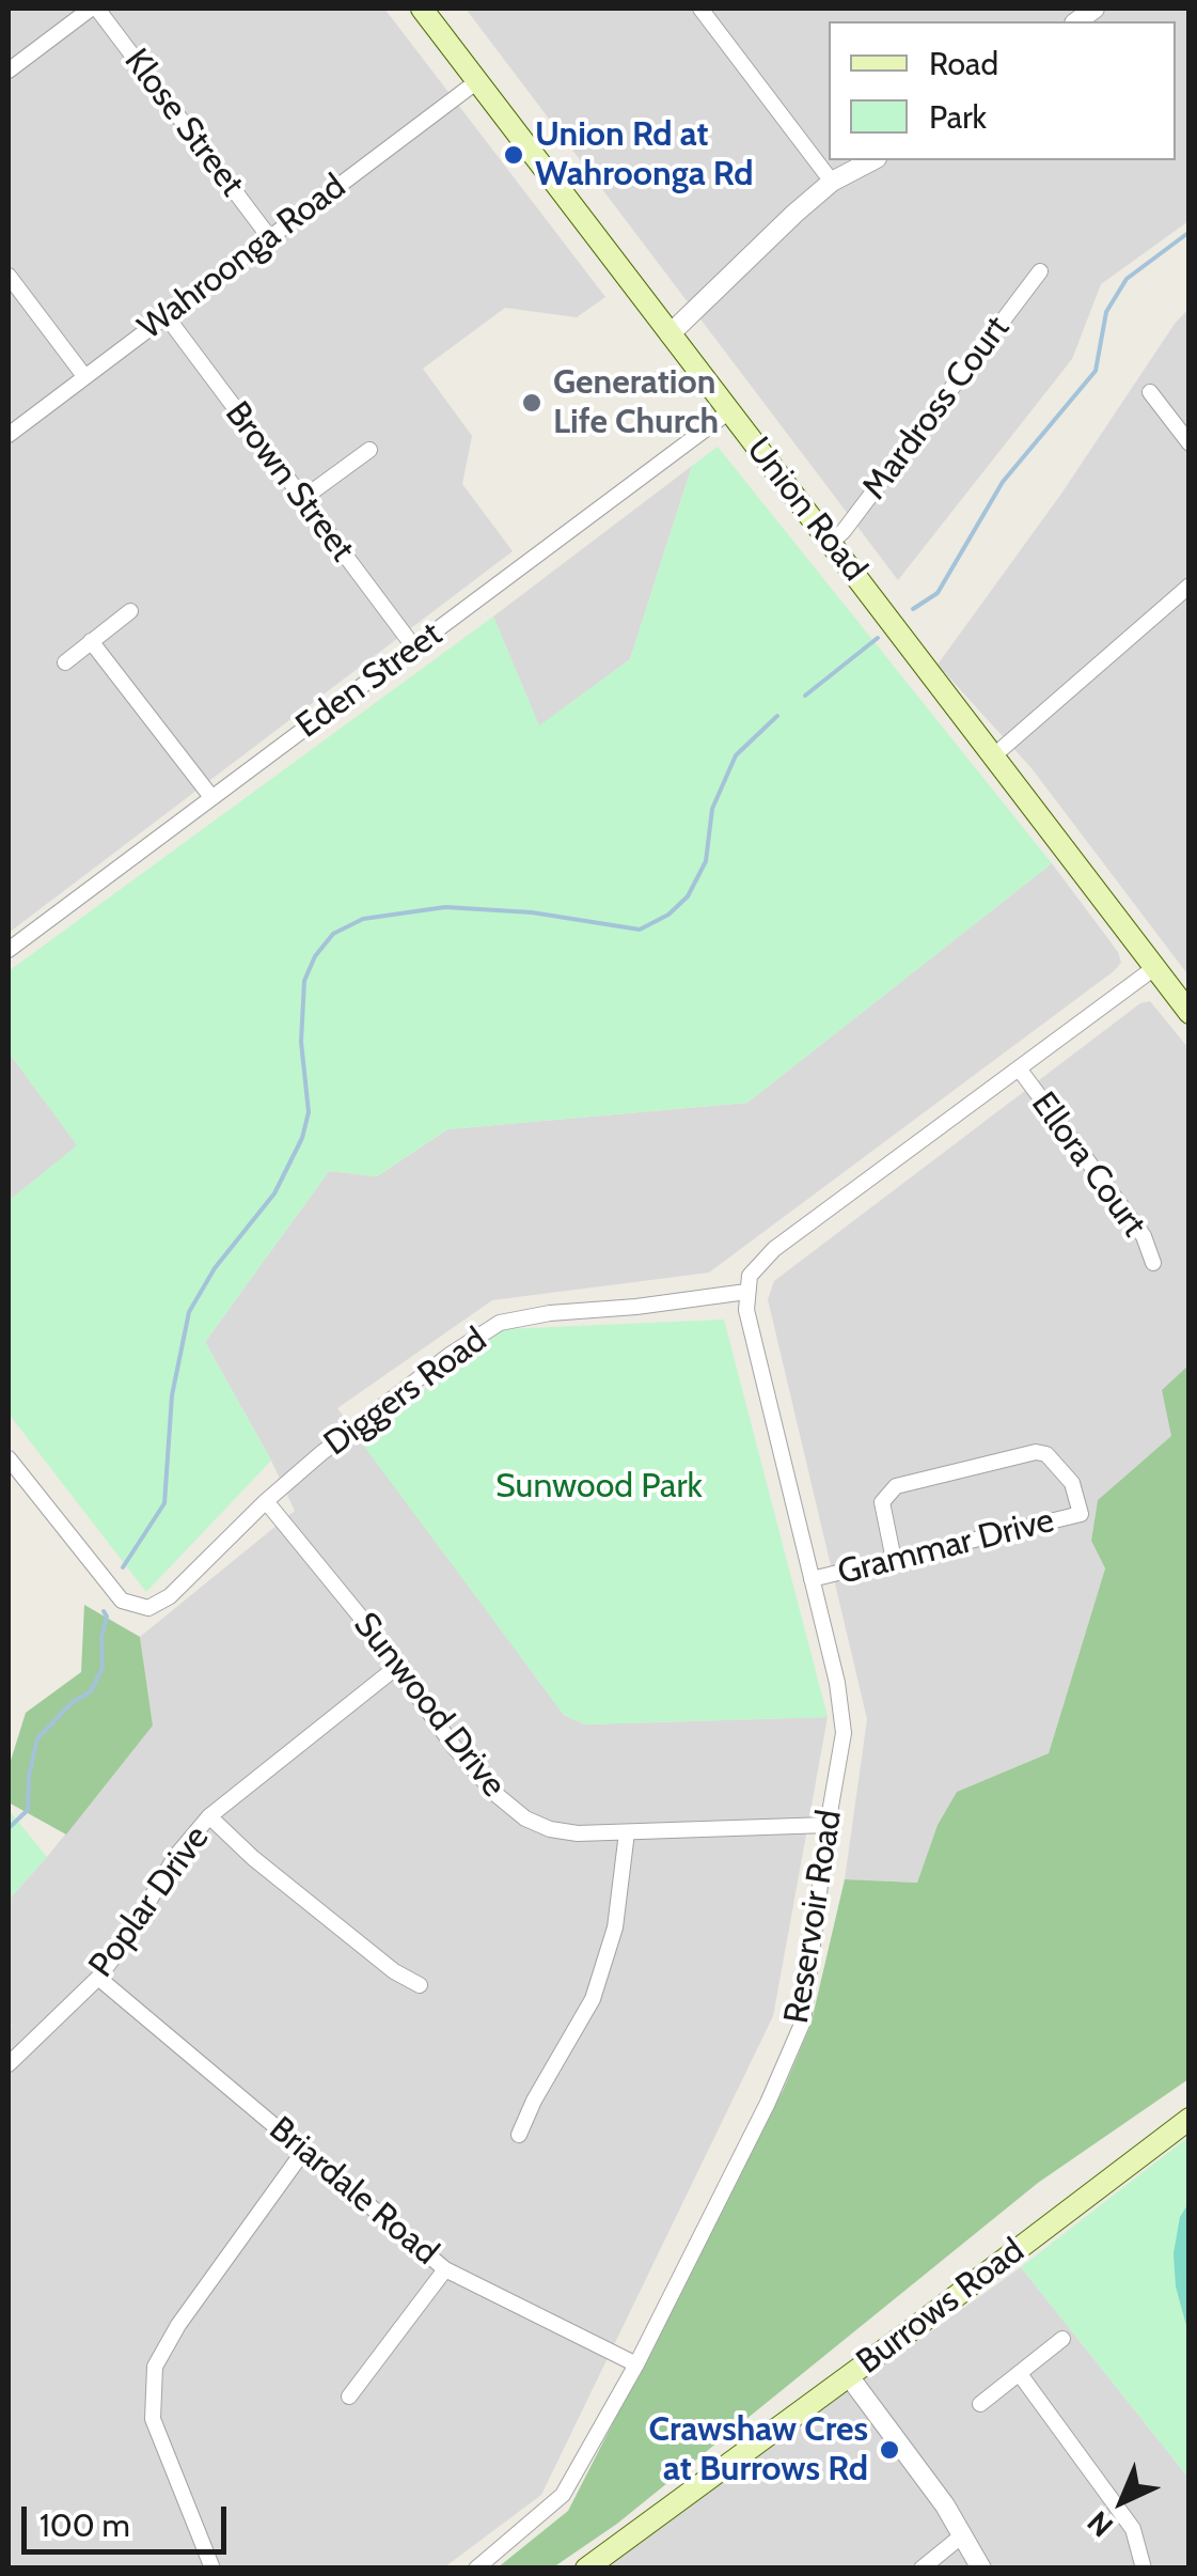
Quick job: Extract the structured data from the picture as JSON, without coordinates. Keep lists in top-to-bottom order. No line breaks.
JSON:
{"streets":{"main road":["Union Road","Burrows Road"],"street":["Klose Street","Wahroonga Road","Mardross Court","Brown Street","Eden Street","Ellora Court","Diggers Road","Grammar Drive","Sunwood Drive","Poplar Drive","Reservoir Road","Briardale Road"]},"crossings":[["Klose Street","Wahroonga Road"],["Wahroonga Road","Brown Street"],["Wahroonga Road","Union Road"],["Mardross Court","Union Road"],["Brown Street","Eden Street"],["Union Road","Eden Street"],["Diggers Road","Sunwood Drive"],["Diggers Road","Reservoir Road"],["Grammar Drive","Reservoir Road"],["Sunwood Drive","Poplar Drive"],["Sunwood Drive","Reservoir Road"],["Poplar Drive","Briardale Road"],["Reservoir Road","Briardale Road"]],"parks":["Sunwood Park"],"places":["Union Rd at Wahroonga Rd","Generation Life Church","Crawshaw Cres at Burrows Rd"],"legend":["Road","Park"],"scale_bar":"100 m","north":"bottom left"}
